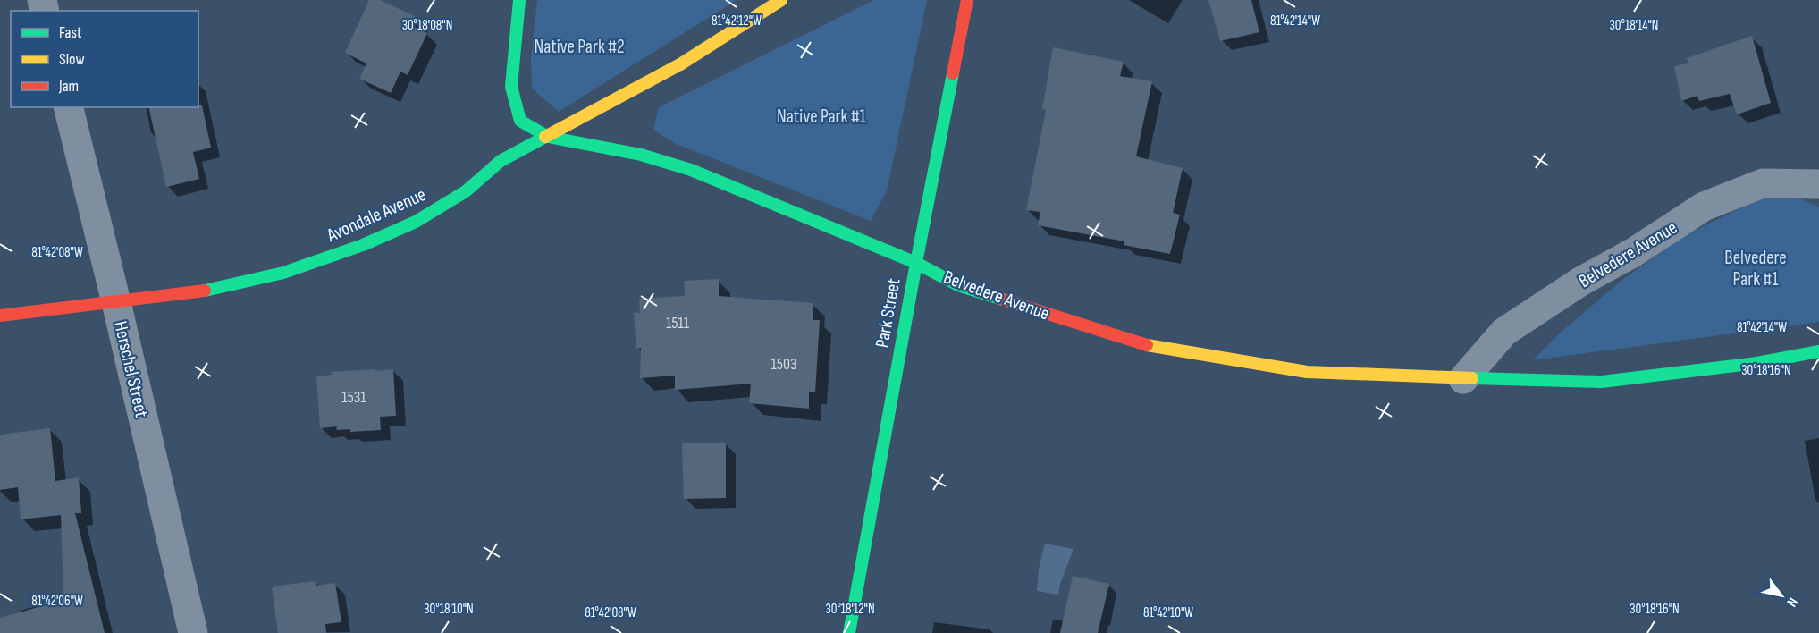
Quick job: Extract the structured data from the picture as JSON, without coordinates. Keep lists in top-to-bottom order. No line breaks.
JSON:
{"streets":{"street":["Avondale Avenue","Belvedere Avenue","Park Street","Herschel Street"]},"crossings":[["Avondale Avenue","Belvedere Avenue"],["Avondale Avenue","Herschel Street"],["Belvedere Avenue","Park Street"]],"parks":["Native Park #2","Native Park #1","Belvedere Park #1"],"house_numbers":["1511","1503","1531"],"legend":["Fast","Slow","Jam"],"north":"bottom right","coordinates":["81°42'14\"W","81°42'12\"W","30°18'08\"N","30°18'14\"N","81°42'08\"W","30°18'16\"N","81°42'06\"W","30°18'10\"N","30°18'12\"N","81°42'10\"W"]}
